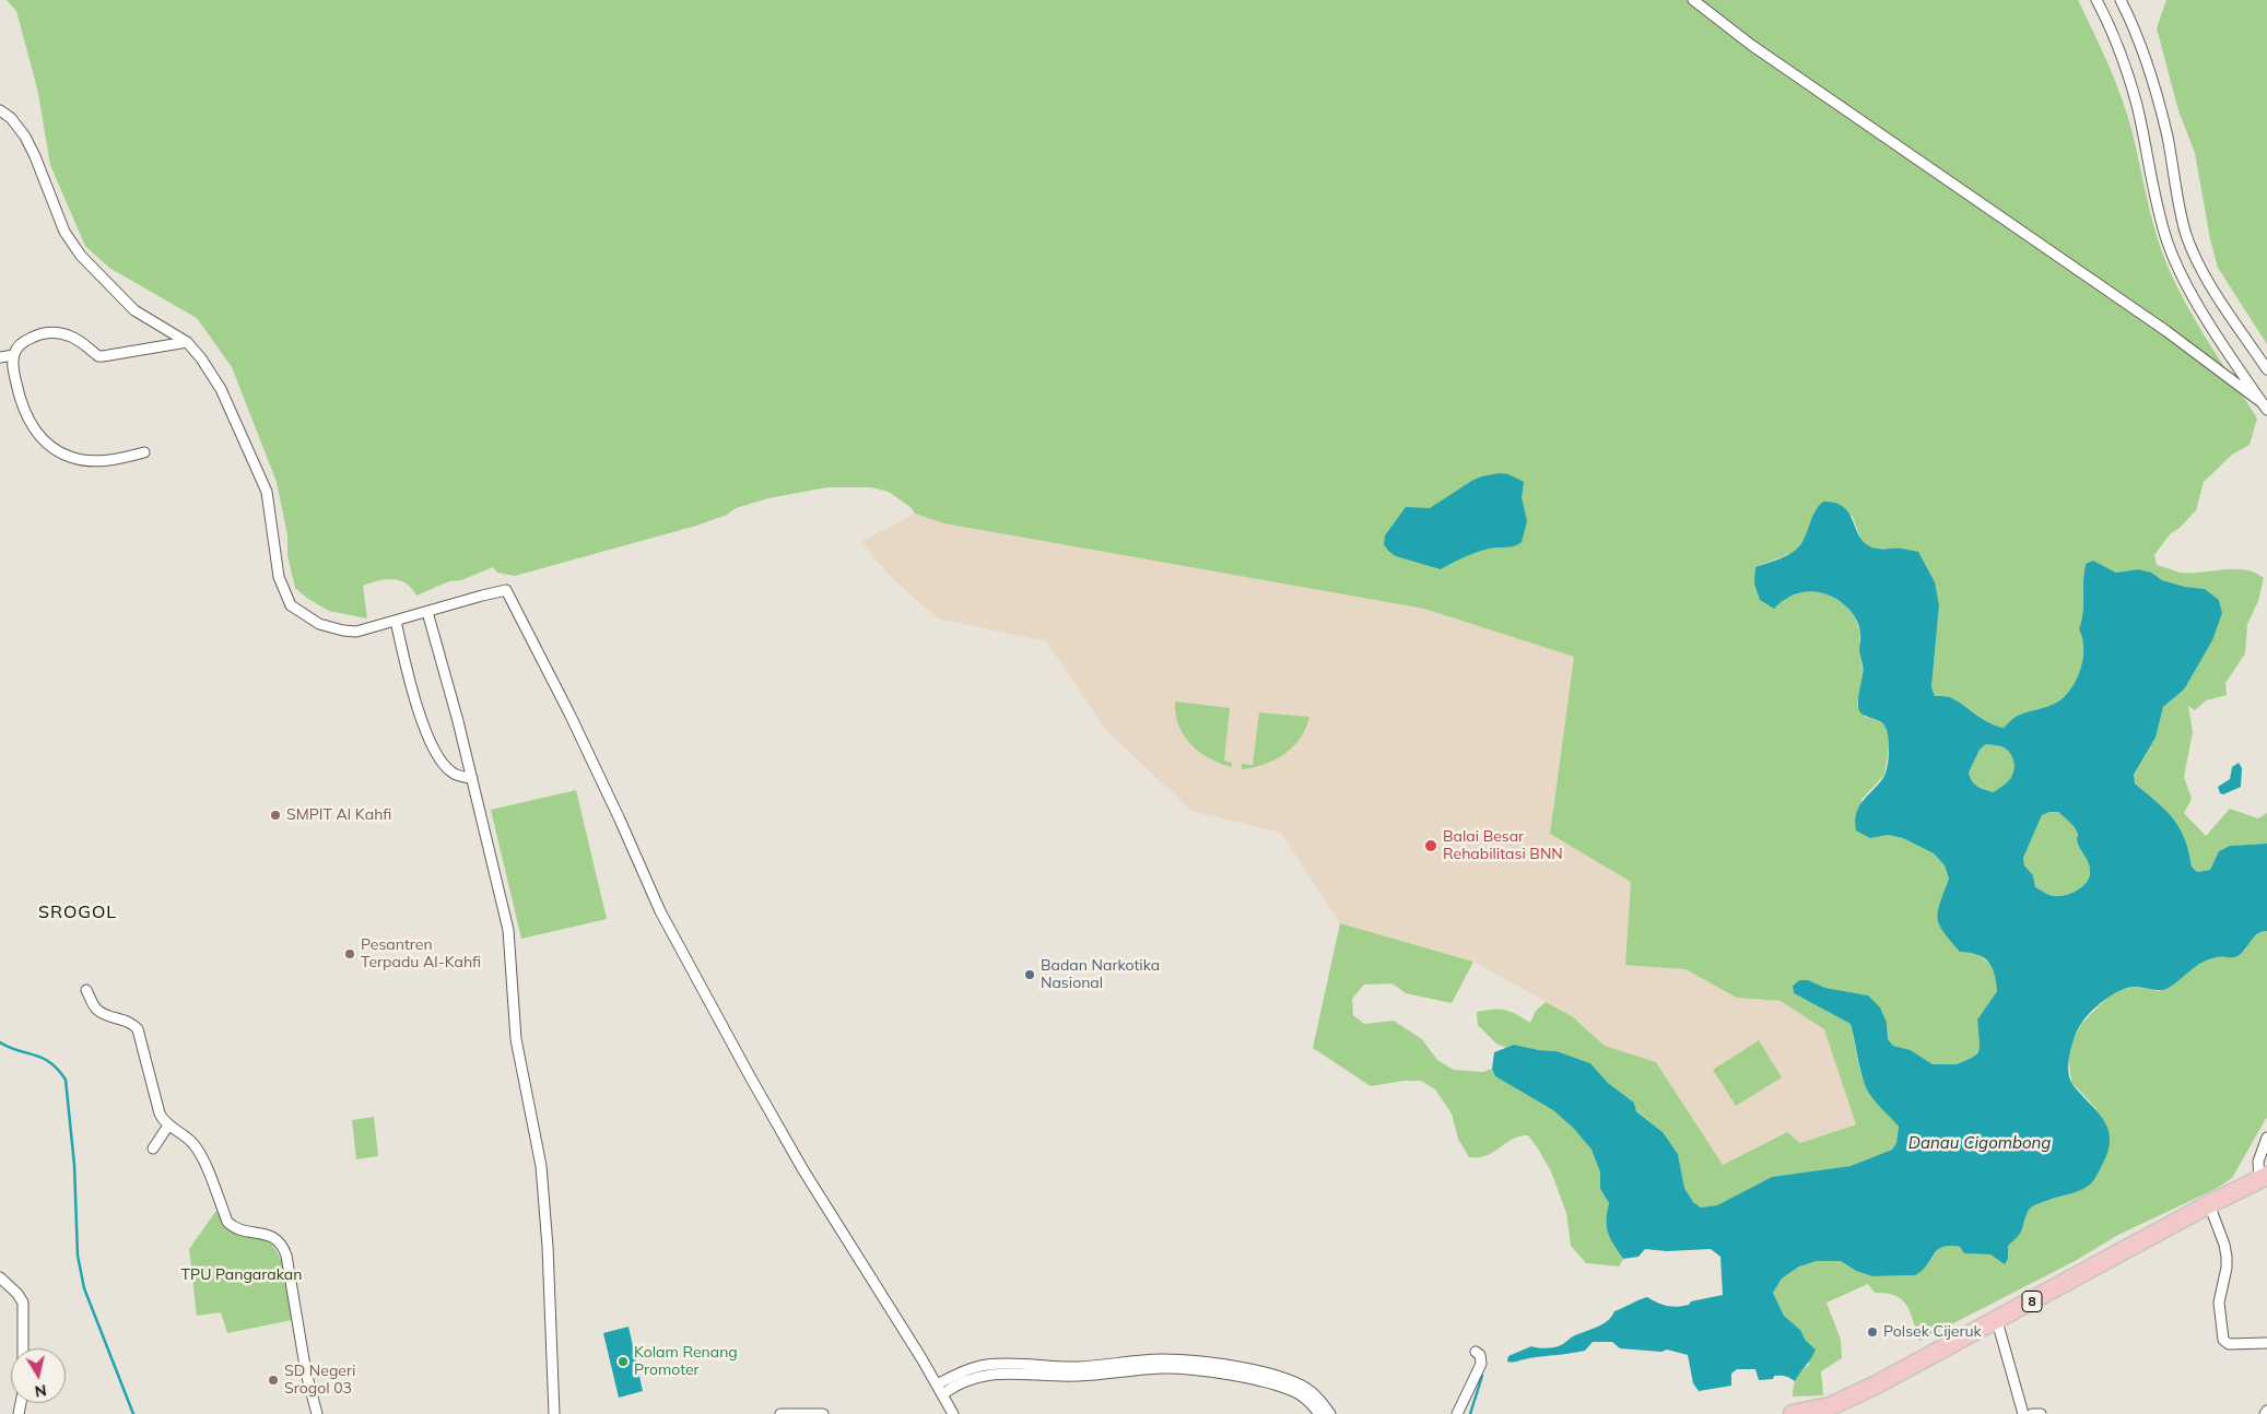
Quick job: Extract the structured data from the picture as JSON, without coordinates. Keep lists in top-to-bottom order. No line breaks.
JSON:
{"streets":{"highway":["8"]},"districts":["SROGOL"],"water":["Danau Cigombong"],"parks":["TPU Pangarakan"],"places":["SMPIT Al Kahfi","Balai Besar Rehabilitasi BNN","Pesantren Terpadu Al-Kahfi","Badan Narkotika Nasional","Polsek Cijeruk","Kolam Renang Promoter","SD Negeri Srogol 03"],"north":"bottom"}
